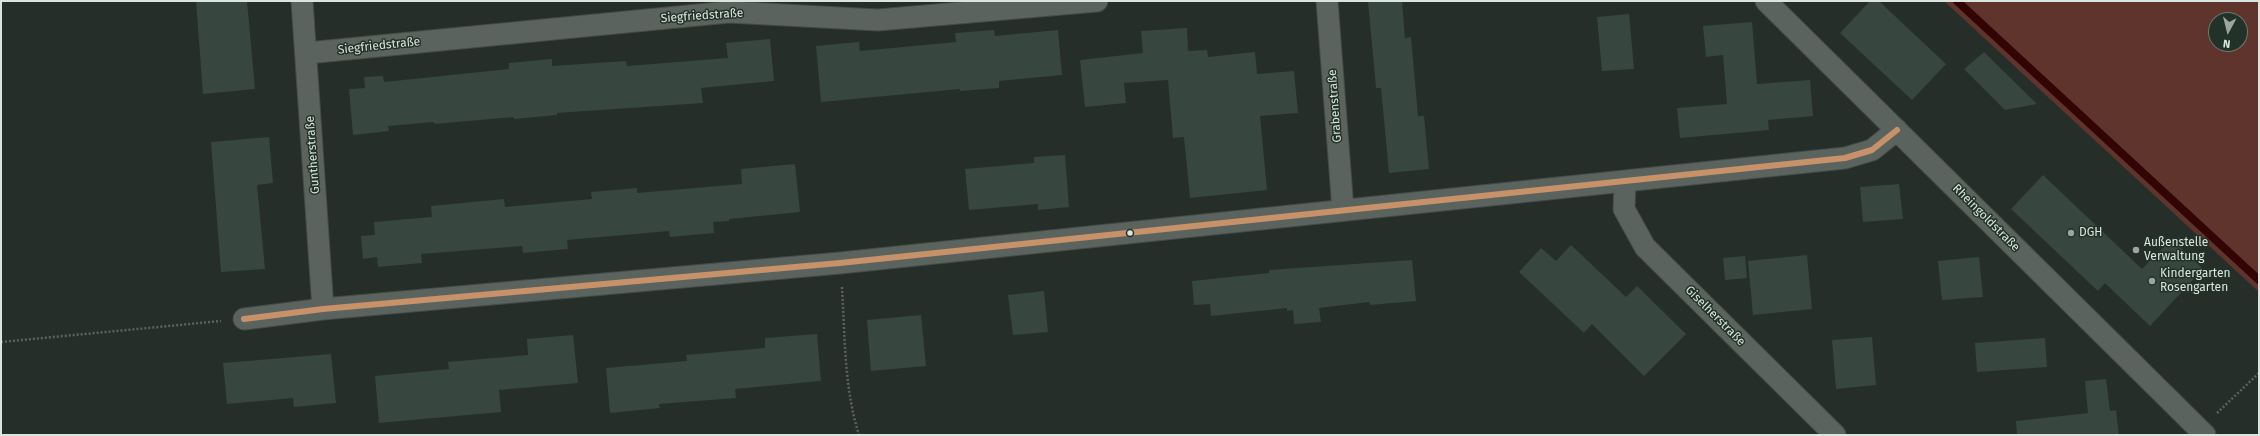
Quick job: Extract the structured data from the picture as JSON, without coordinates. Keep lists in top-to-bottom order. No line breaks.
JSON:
{"streets":{"street":["Siegfriedstraße","Grabenstraße","Guntherstraße","Rheingoldstraße","Giselherstraße"]},"crossings":[["Siegfriedstraße","Guntherstraße"]],"places":["DGH","Außenstelle Verwaltung","Kindergarten Rosengarten"],"north":"bottom"}
